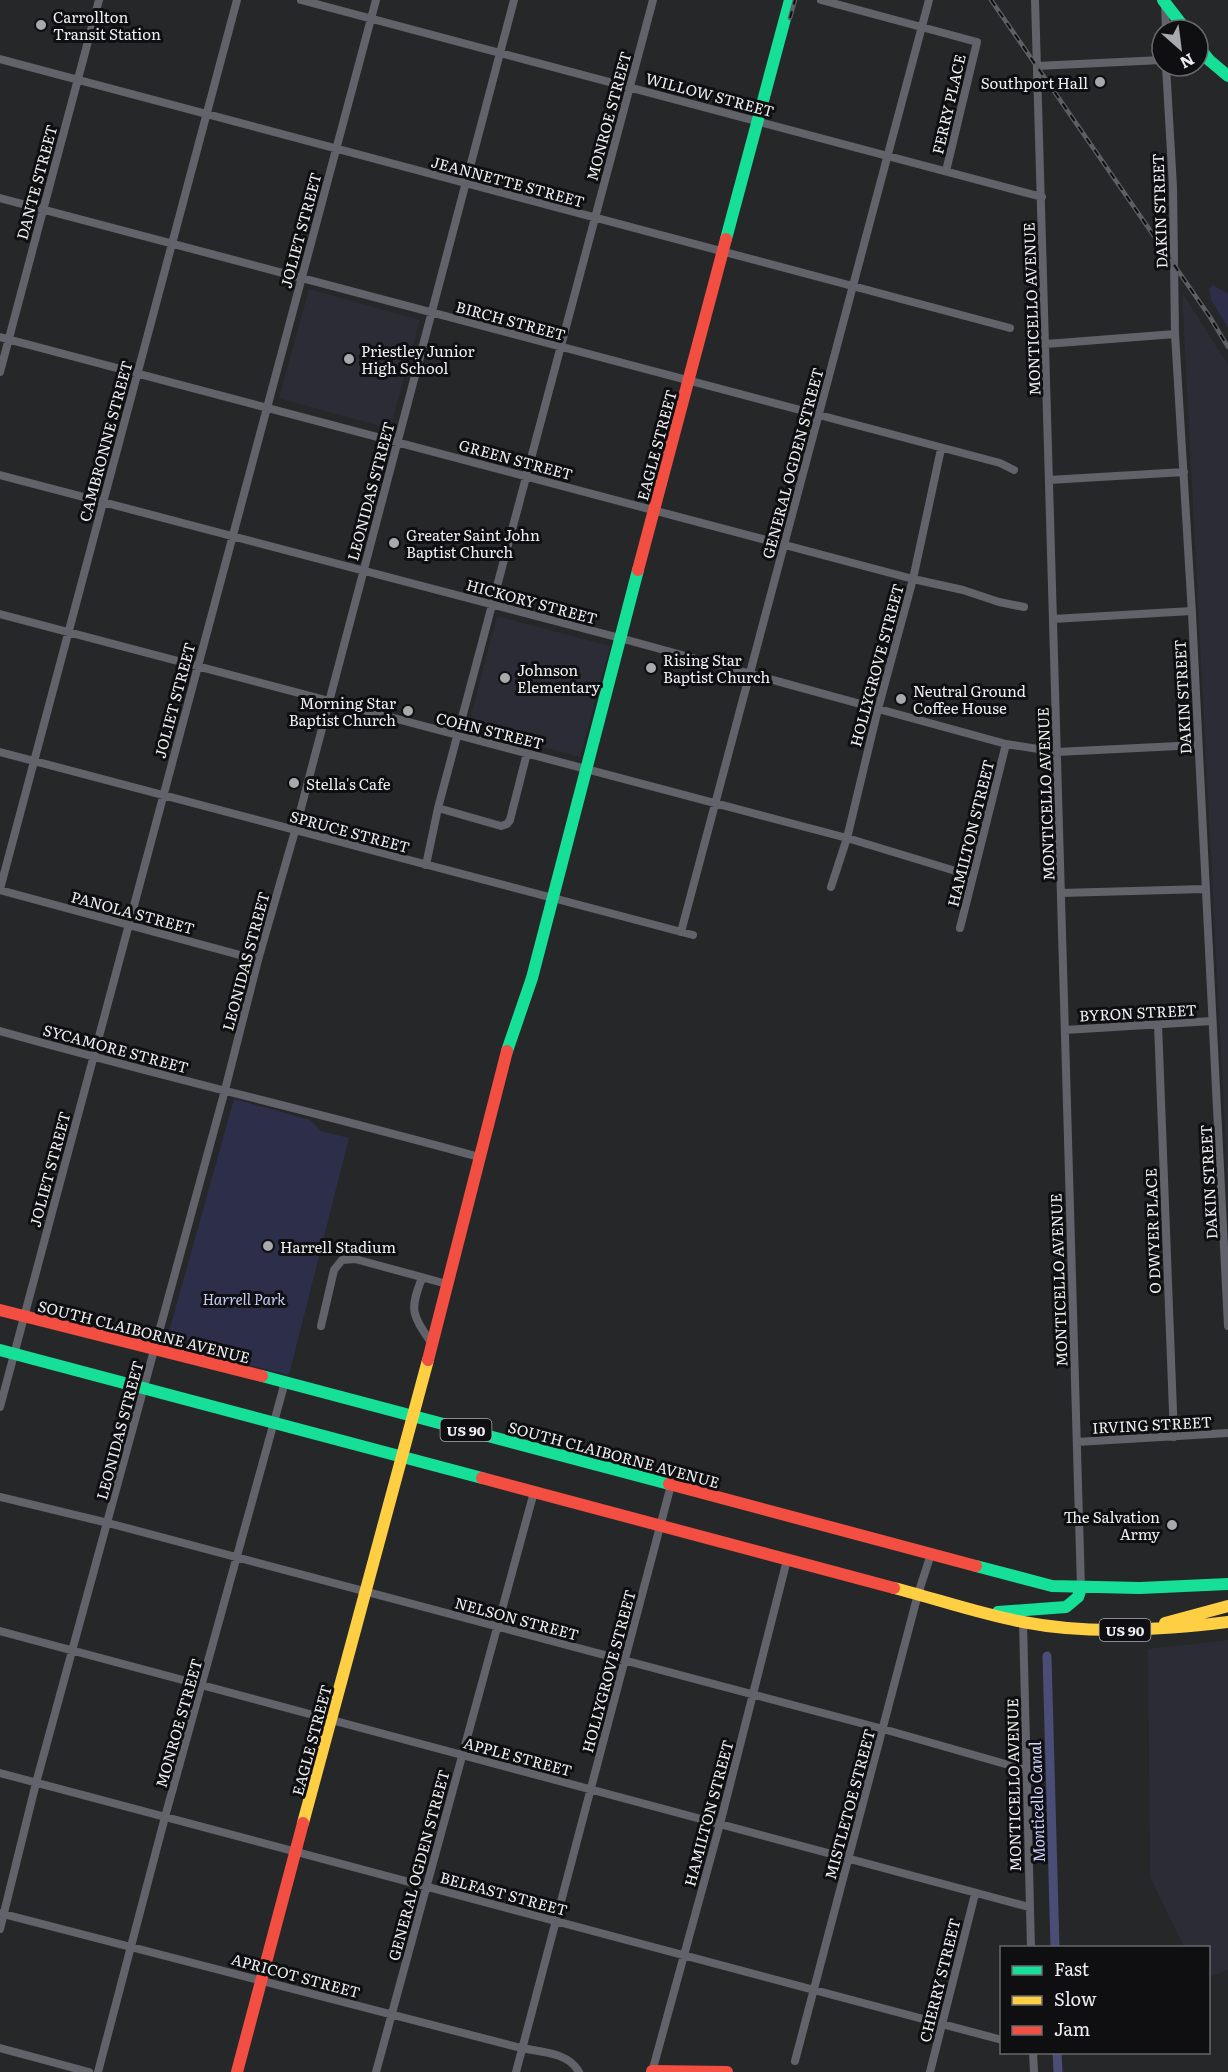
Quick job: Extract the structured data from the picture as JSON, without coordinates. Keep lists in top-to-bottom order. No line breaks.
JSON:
{"streets":{"main road":["EAGLE STREET","SOUTH CLAIBORNE AVENUE","US 90"],"street":["WILLOW STREET","FERRY PLACE","MONROE STREET","JEANNETTE STREET","DANTE STREET","DAKIN STREET","JOLIET STREET","MONTICELLO AVENUE","BIRCH STREET","CAMBRONNE STREET","GREEN STREET","GENERAL OGDEN STREET","LEONIDAS STREET","HICKORY STREET","HOLLYGROVE STREET","COHN STREET","SPRUCE STREET","HAMILTON STREET","PANOLA STREET","BYRON STREET","SYCAMORE STREET","O DWYER PLACE","IRVING STREET","NELSON STREET","APPLE STREET","MISTLETOE STREET","BELFAST STREET","APRICOT STREET","CHERRY STREET"]},"crossings":[["WILLOW STREET","FERRY PLACE"],["WILLOW STREET","MONROE STREET"],["WILLOW STREET","JOLIET STREET"],["WILLOW STREET","MONTICELLO AVENUE"],["WILLOW STREET","EAGLE STREET"],["WILLOW STREET","GENERAL OGDEN STREET"],["WILLOW STREET","LEONIDAS STREET"],["FERRY PLACE","GENERAL OGDEN STREET"],["MONROE STREET","JEANNETTE STREET"],["MONROE STREET","BIRCH STREET"],["MONROE STREET","GREEN STREET"],["MONROE STREET","HICKORY STREET"],["MONROE STREET","COHN STREET"],["MONROE STREET","SPRUCE STREET"],["MONROE STREET","SOUTH CLAIBORNE AVENUE"],["MONROE STREET","US 90"],["MONROE STREET","NELSON STREET"],["MONROE STREET","APPLE STREET"],["MONROE STREET","BELFAST STREET"],["MONROE STREET","APRICOT STREET"],["JEANNETTE STREET","DANTE STREET"],["JEANNETTE STREET","JOLIET STREET"],["JEANNETTE STREET","CAMBRONNE STREET"],["JEANNETTE STREET","EAGLE STREET"],["JEANNETTE STREET","GENERAL OGDEN STREET"],["JEANNETTE STREET","LEONIDAS STREET"],["DANTE STREET","BIRCH STREET"],["DANTE STREET","GREEN STREET"],["DAKIN STREET","HICKORY STREET"],["DAKIN STREET","BYRON STREET"],["JOLIET STREET","BIRCH STREET"],["JOLIET STREET","GREEN STREET"],["JOLIET STREET","HICKORY STREET"],["JOLIET STREET","COHN STREET"],["JOLIET STREET","SPRUCE STREET"],["JOLIET STREET","PANOLA STREET"],["JOLIET STREET","SYCAMORE STREET"],["JOLIET STREET","SOUTH CLAIBORNE AVENUE"],["JOLIET STREET","US 90"],["MONTICELLO AVENUE","HICKORY STREET"],["MONTICELLO AVENUE","BYRON STREET"],["MONTICELLO AVENUE","SOUTH CLAIBORNE AVENUE"],["MONTICELLO AVENUE","IRVING STREET"],["MONTICELLO AVENUE","US 90"],["MONTICELLO AVENUE","NELSON STREET"],["MONTICELLO AVENUE","APPLE STREET"],["BIRCH STREET","CAMBRONNE STREET"],["BIRCH STREET","EAGLE STREET"],["BIRCH STREET","GENERAL OGDEN STREET"],["BIRCH STREET","LEONIDAS STREET"],["BIRCH STREET","HOLLYGROVE STREET"],["CAMBRONNE STREET","GREEN STREET"],["CAMBRONNE STREET","HICKORY STREET"],["CAMBRONNE STREET","COHN STREET"],["CAMBRONNE STREET","SPRUCE STREET"],["CAMBRONNE STREET","PANOLA STREET"],["EAGLE STREET","GREEN STREET"],["EAGLE STREET","HICKORY STREET"],["EAGLE STREET","COHN STREET"],["EAGLE STREET","SPRUCE STREET"],["EAGLE STREET","SYCAMORE STREET"],["EAGLE STREET","SOUTH CLAIBORNE AVENUE"],["EAGLE STREET","US 90"],["EAGLE STREET","NELSON STREET"],["EAGLE STREET","APPLE STREET"],["EAGLE STREET","BELFAST STREET"],["EAGLE STREET","APRICOT STREET"],["GREEN STREET","GENERAL OGDEN STREET"],["GREEN STREET","LEONIDAS STREET"],["GREEN STREET","HOLLYGROVE STREET"],["GENERAL OGDEN STREET","HICKORY STREET"],["GENERAL OGDEN STREET","COHN STREET"],["GENERAL OGDEN STREET","SPRUCE STREET"],["GENERAL OGDEN STREET","US 90"],["GENERAL OGDEN STREET","NELSON STREET"],["GENERAL OGDEN STREET","APPLE STREET"],["GENERAL OGDEN STREET","BELFAST STREET"],["GENERAL OGDEN STREET","APRICOT STREET"],["LEONIDAS STREET","HICKORY STREET"],["LEONIDAS STREET","COHN STREET"],["LEONIDAS STREET","SPRUCE STREET"],["LEONIDAS STREET","PANOLA STREET"],["LEONIDAS STREET","SYCAMORE STREET"],["LEONIDAS STREET","SOUTH CLAIBORNE AVENUE"],["LEONIDAS STREET","US 90"],["LEONIDAS STREET","NELSON STREET"],["LEONIDAS STREET","APPLE STREET"],["LEONIDAS STREET","BELFAST STREET"],["LEONIDAS STREET","APRICOT STREET"],["HICKORY STREET","HOLLYGROVE STREET"],["HICKORY STREET","HAMILTON STREET"],["HOLLYGROVE STREET","COHN STREET"],["HOLLYGROVE STREET","SOUTH CLAIBORNE AVENUE"],["HOLLYGROVE STREET","US 90"],["HOLLYGROVE STREET","NELSON STREET"],["HOLLYGROVE STREET","APPLE STREET"],["HOLLYGROVE STREET","BELFAST STREET"],["HOLLYGROVE STREET","APRICOT STREET"],["COHN STREET","HAMILTON STREET"],["HAMILTON STREET","US 90"],["HAMILTON STREET","NELSON STREET"],["HAMILTON STREET","APPLE STREET"],["HAMILTON STREET","BELFAST STREET"],["BYRON STREET","O DWYER PLACE"],["O DWYER PLACE","IRVING STREET"],["SOUTH CLAIBORNE AVENUE","US 90"],["SOUTH CLAIBORNE AVENUE","MISTLETOE STREET"],["US 90","MISTLETOE STREET"],["NELSON STREET","MISTLETOE STREET"],["APPLE STREET","MISTLETOE STREET"],["APPLE STREET","CHERRY STREET"],["MISTLETOE STREET","BELFAST STREET"],["BELFAST STREET","CHERRY STREET"]],"water":["Monticello Canal"],"parks":["Harrell Park"],"places":["Carrollton Transit Station","Southport Hall","Priestley Junior High School","Greater Saint John Baptist Church","Rising Star Baptist Church","Johnson Elementary","Neutral Ground Coffee House","Morning Star Baptist Church","Stella's Cafe","Harrell Stadium","The Salvation Army"],"legend":["Fast","Slow","Jam"],"north":"bottom right"}
